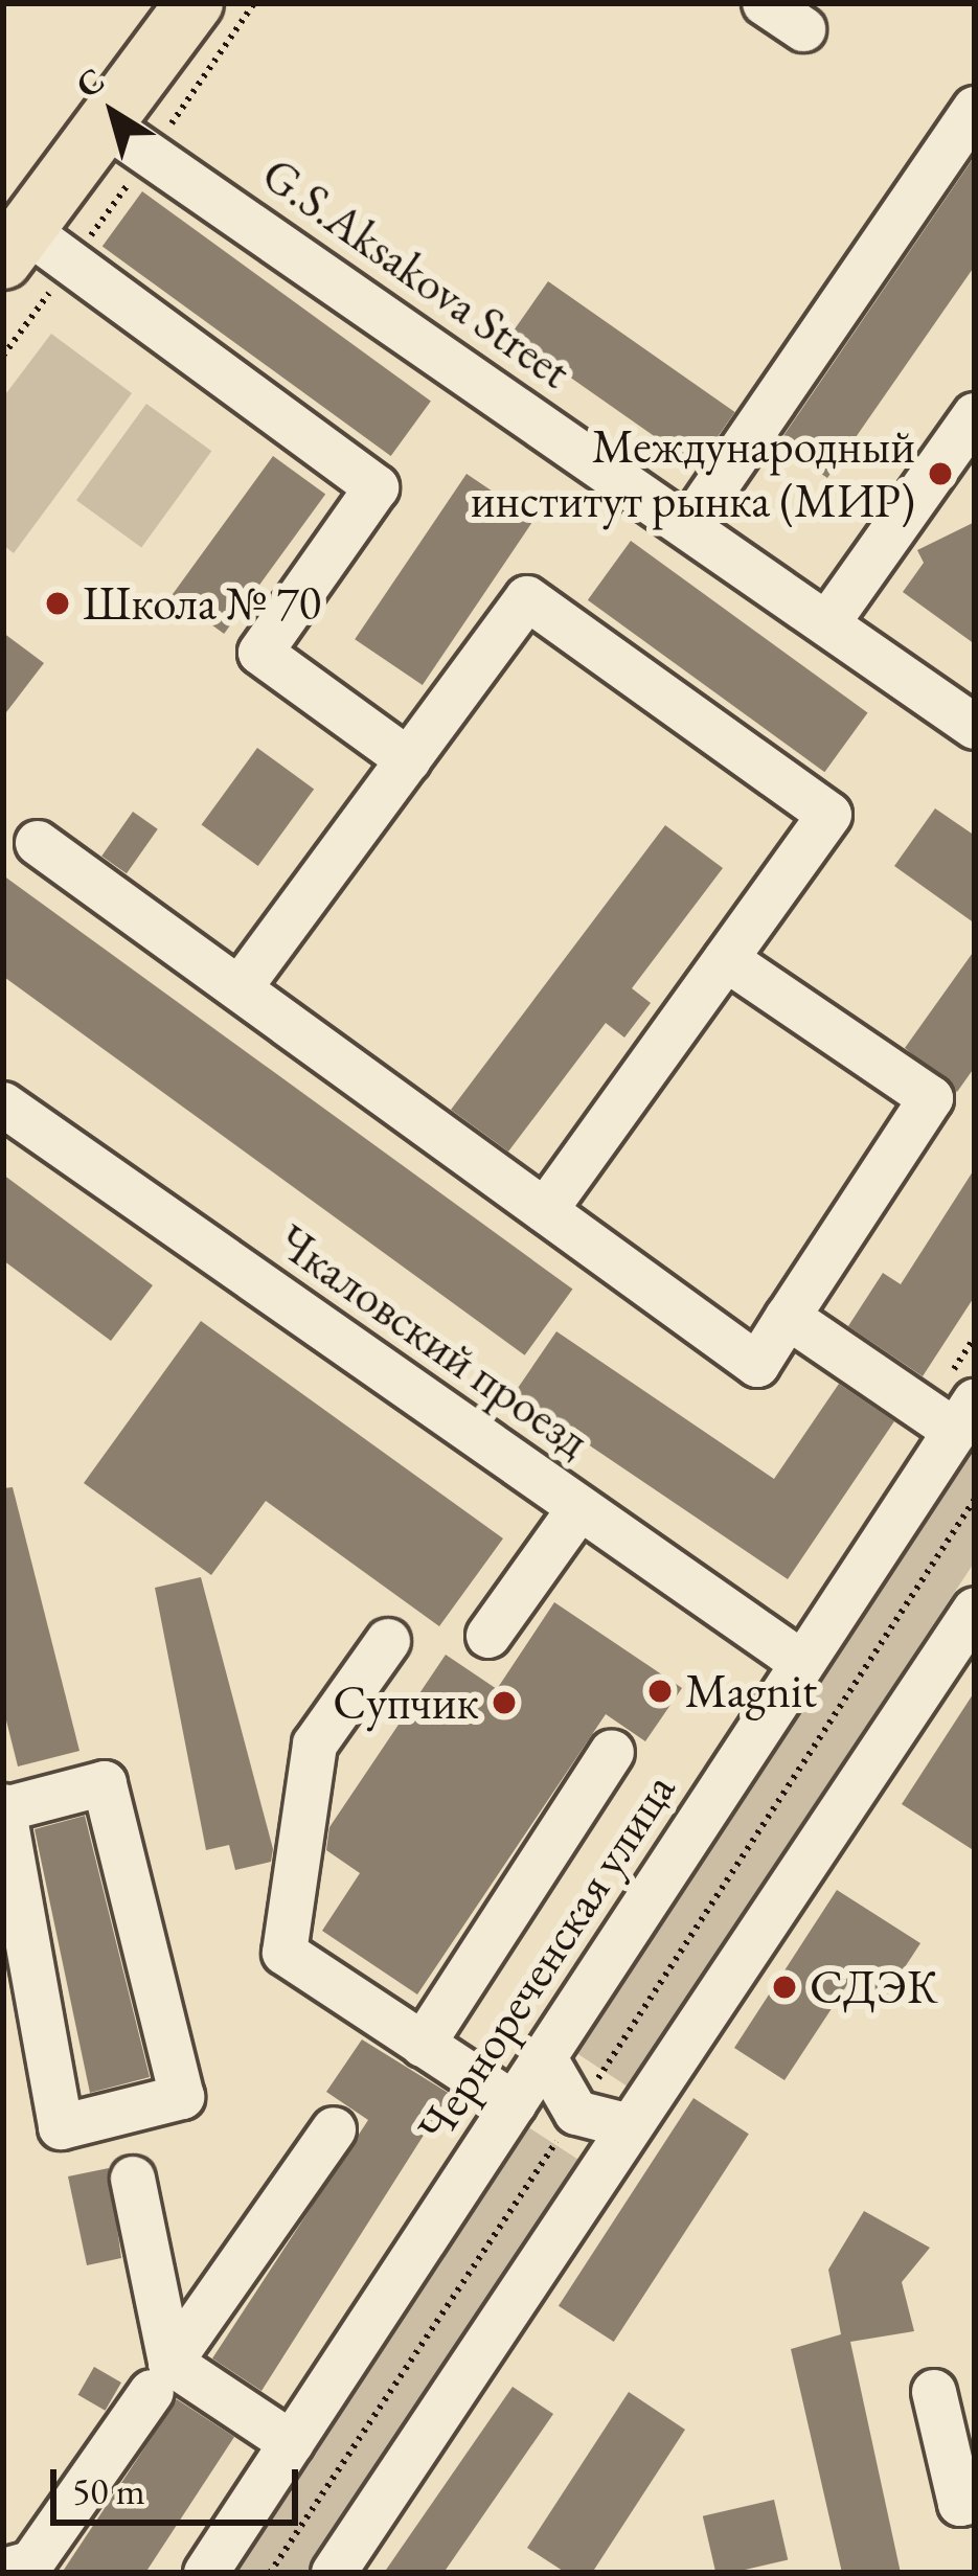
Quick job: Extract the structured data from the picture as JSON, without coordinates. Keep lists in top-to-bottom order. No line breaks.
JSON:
{"streets":{"street":["G.S.Aksakova Street","Чкаловский проезд","Чернореченская улица"]},"crossings":[["Чкаловский проезд","Чернореченская улица"]],"places":["Международный институт рынка (МИР)","Школа № 70","Magnit","Супчик","СДЭК"],"scale_bar":"50 m","north":"top left"}
